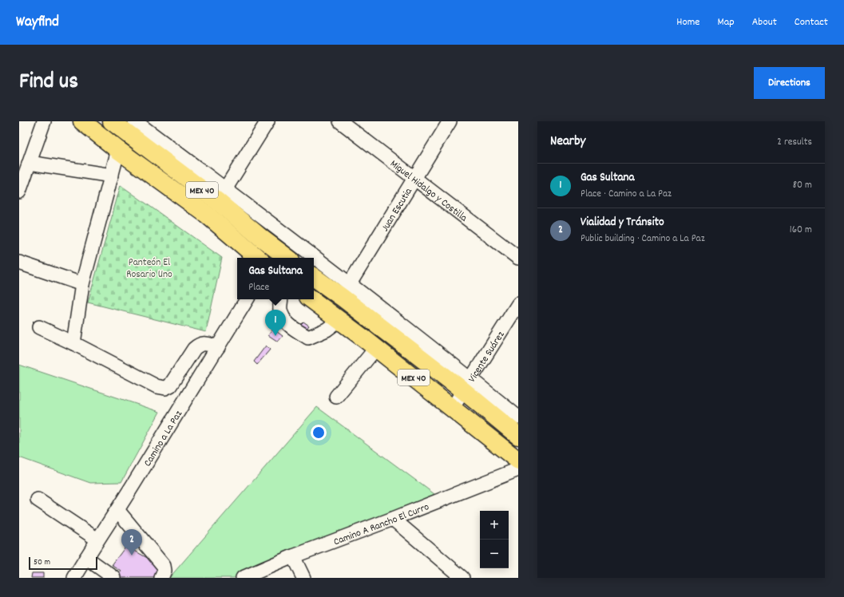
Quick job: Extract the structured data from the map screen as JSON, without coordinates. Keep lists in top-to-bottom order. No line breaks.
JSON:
{"streets":{"main road":["MEX 40"],"street":["Miguel Hidalgo y Costilla","Juan Escutia","Vicente Suárez","Camino a La Paz","Camino A Rancho El Curro"]},"crossings":[["Miguel Hidalgo y Costilla","Juan Escutia"],["MEX 40","Juan Escutia"],["MEX 40","Vicente Suárez"]],"parks":["Panteón El Rosario Uno"],"scale_bar":"50 m","page":{"header":"Wayfind","nav":["Home","Map","About","Contact"],"title":"Find us","buttons":"Directions","heading":["Nearby","2 results"],"list":[{"mark":"1","name":"Gas Sultana","note":"Place · Camino a La Paz","value":"80 m"},{"mark":"2","name":"Vialidad y Tránsito","note":"Public building · Camino a La Paz","value":"160 m"}],"popup":["Gas Sultana","Place"],"pins":["1","2"],"map_buttons":["+","−"],"scale":"50 m"}}
